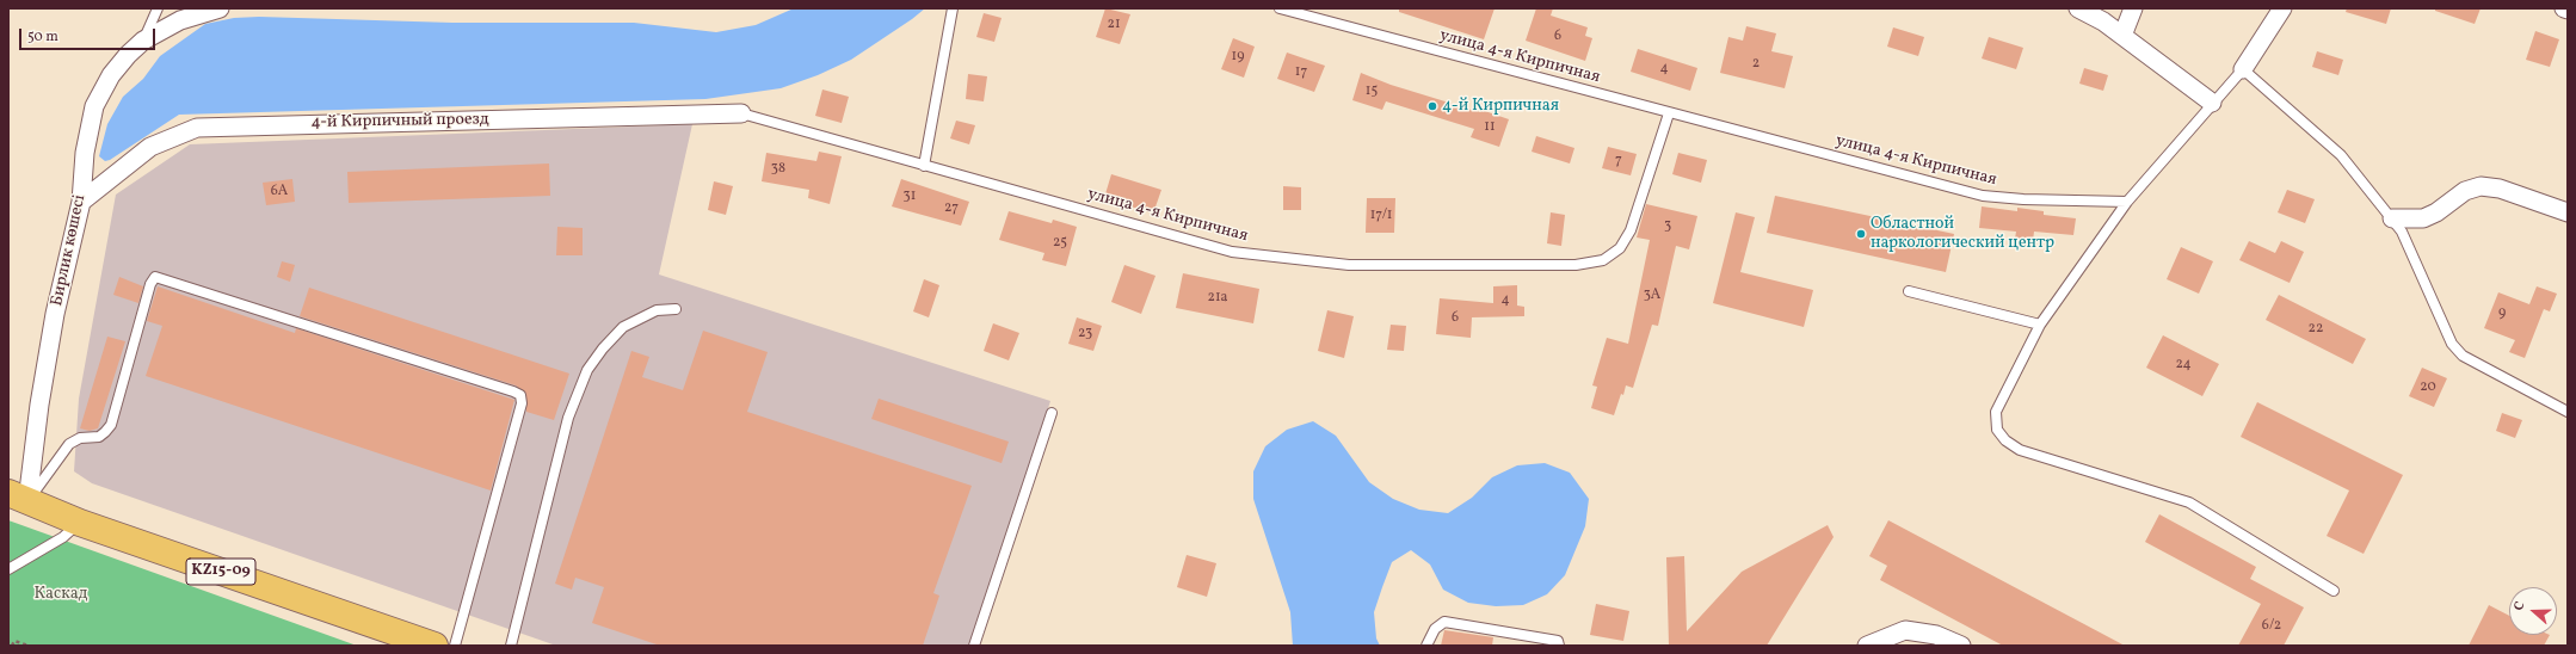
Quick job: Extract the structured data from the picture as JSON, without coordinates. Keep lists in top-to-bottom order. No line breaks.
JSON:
{"streets":{"highway":["KZ15-09"],"street":["4-й Кирпичный проезд","Бирлик көшесі"],"lane":["улица 4-я Кирпичная"]},"crossings":[["улица 4-я Кирпичная","4-й Кирпичный проезд"],["4-й Кирпичный проезд","Бирлик көшесі"],["Бирлик көшесі","KZ15-09"]],"parks":["Каскад"],"places":["4-й Кирпичная","Областной наркологический центр"],"house_numbers":["21","6","19","2","4","17","15","11","7","38","6А","31","27","17/1","3","25","3А","21а","4","9","6","22","23","24","20","6/2"],"scale_bar":"50 m","north":"left"}
